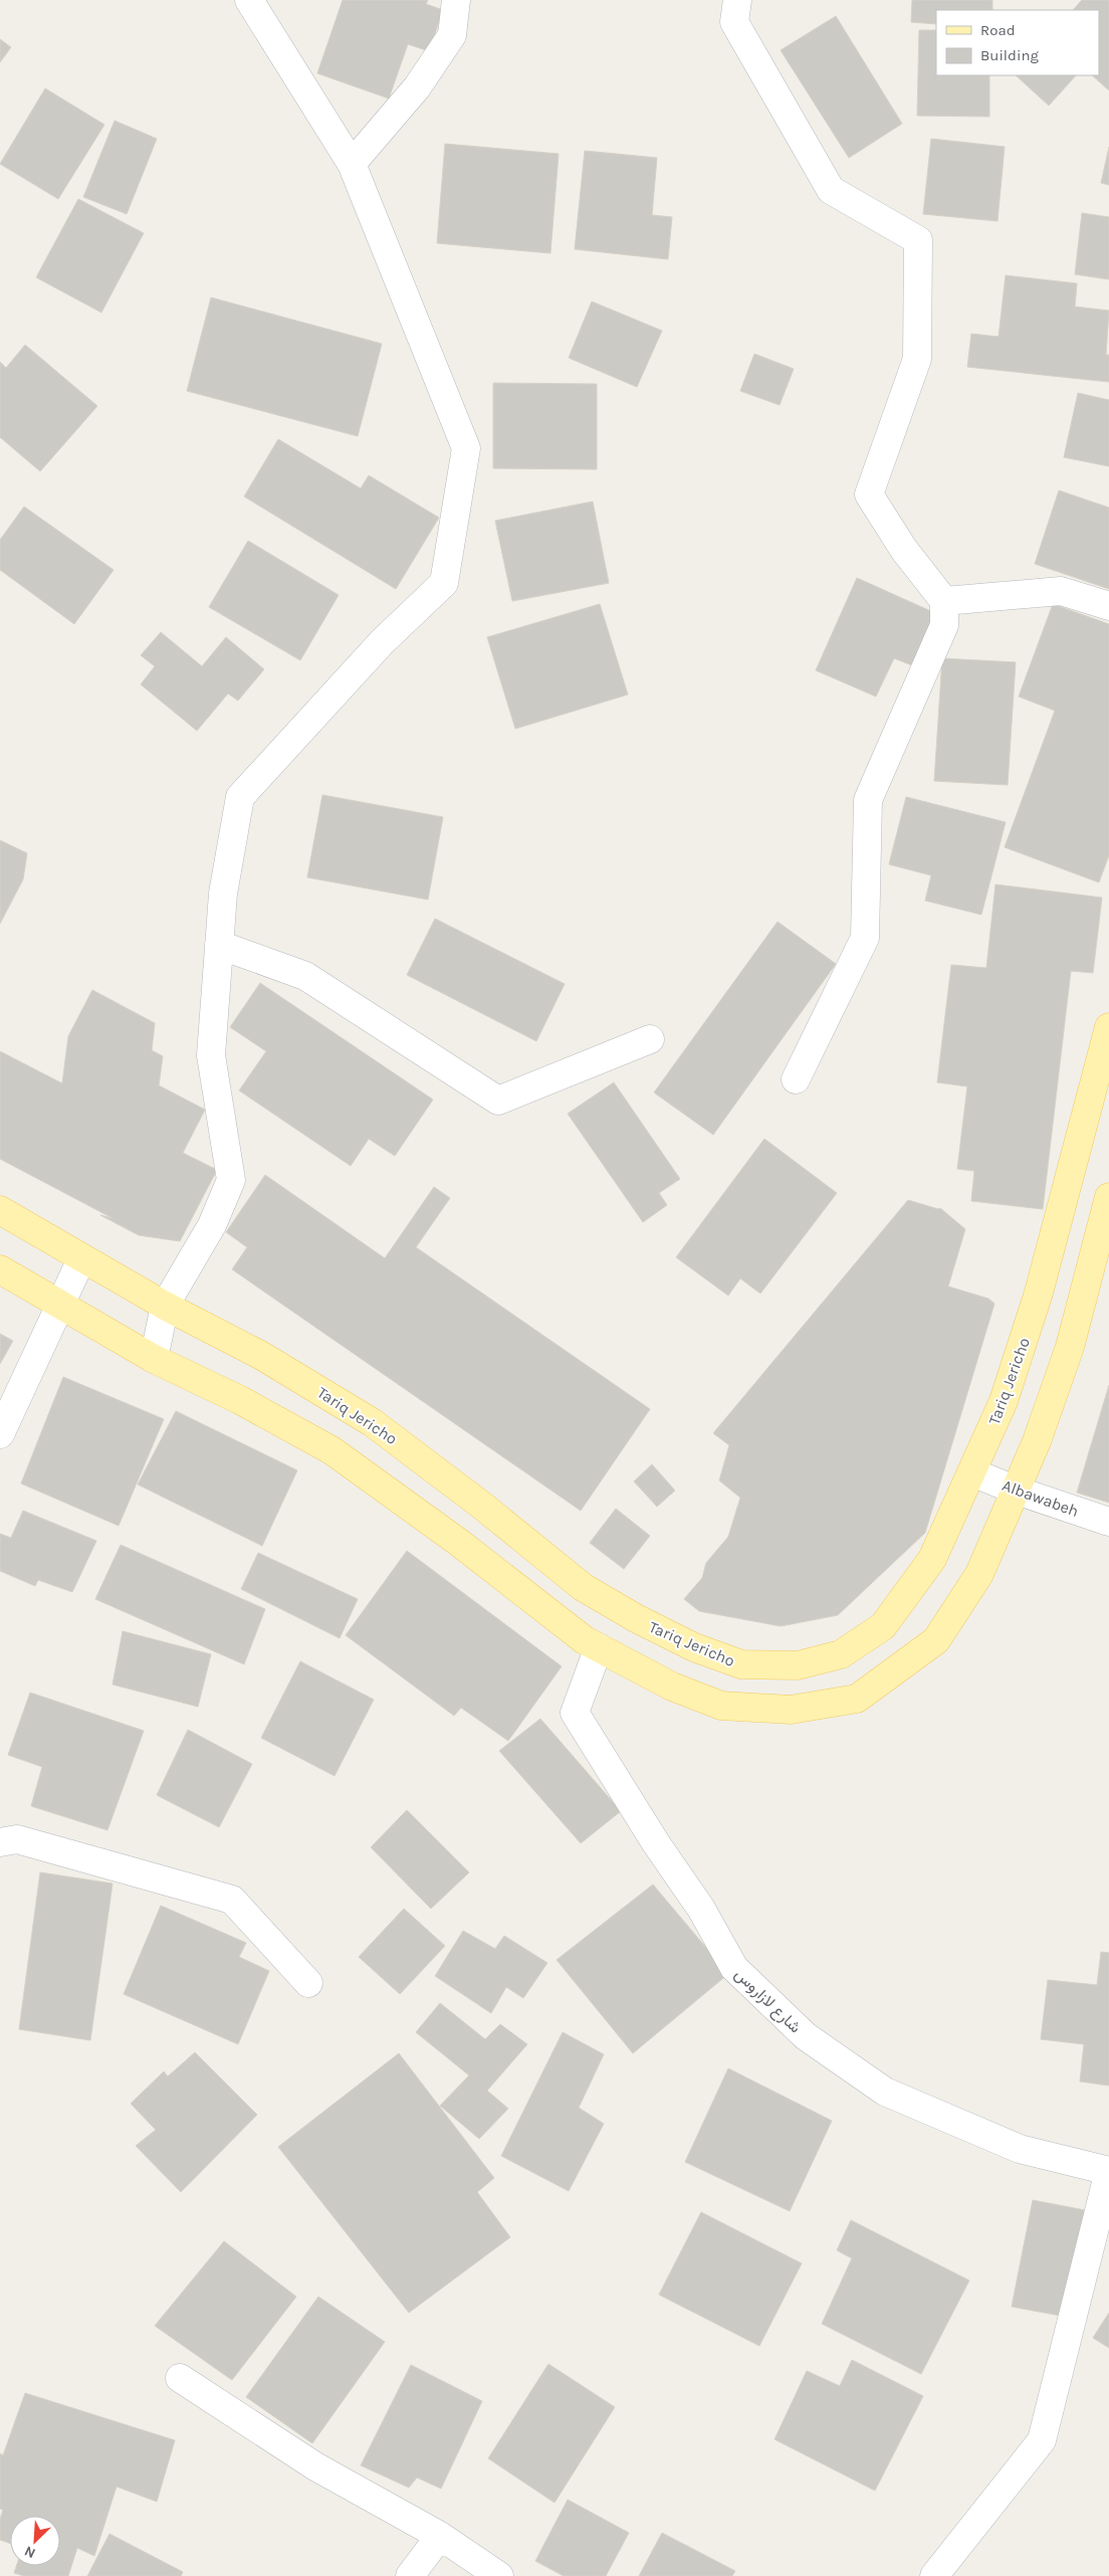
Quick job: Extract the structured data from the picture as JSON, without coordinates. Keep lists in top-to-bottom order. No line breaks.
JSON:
{"streets":{"main road":["Tariq Jericho"],"street":["Albawabeh","شارع لازاروس"]},"crossings":[["Tariq Jericho","Albawabeh"]],"legend":["Road","Building"],"north":"bottom left"}
